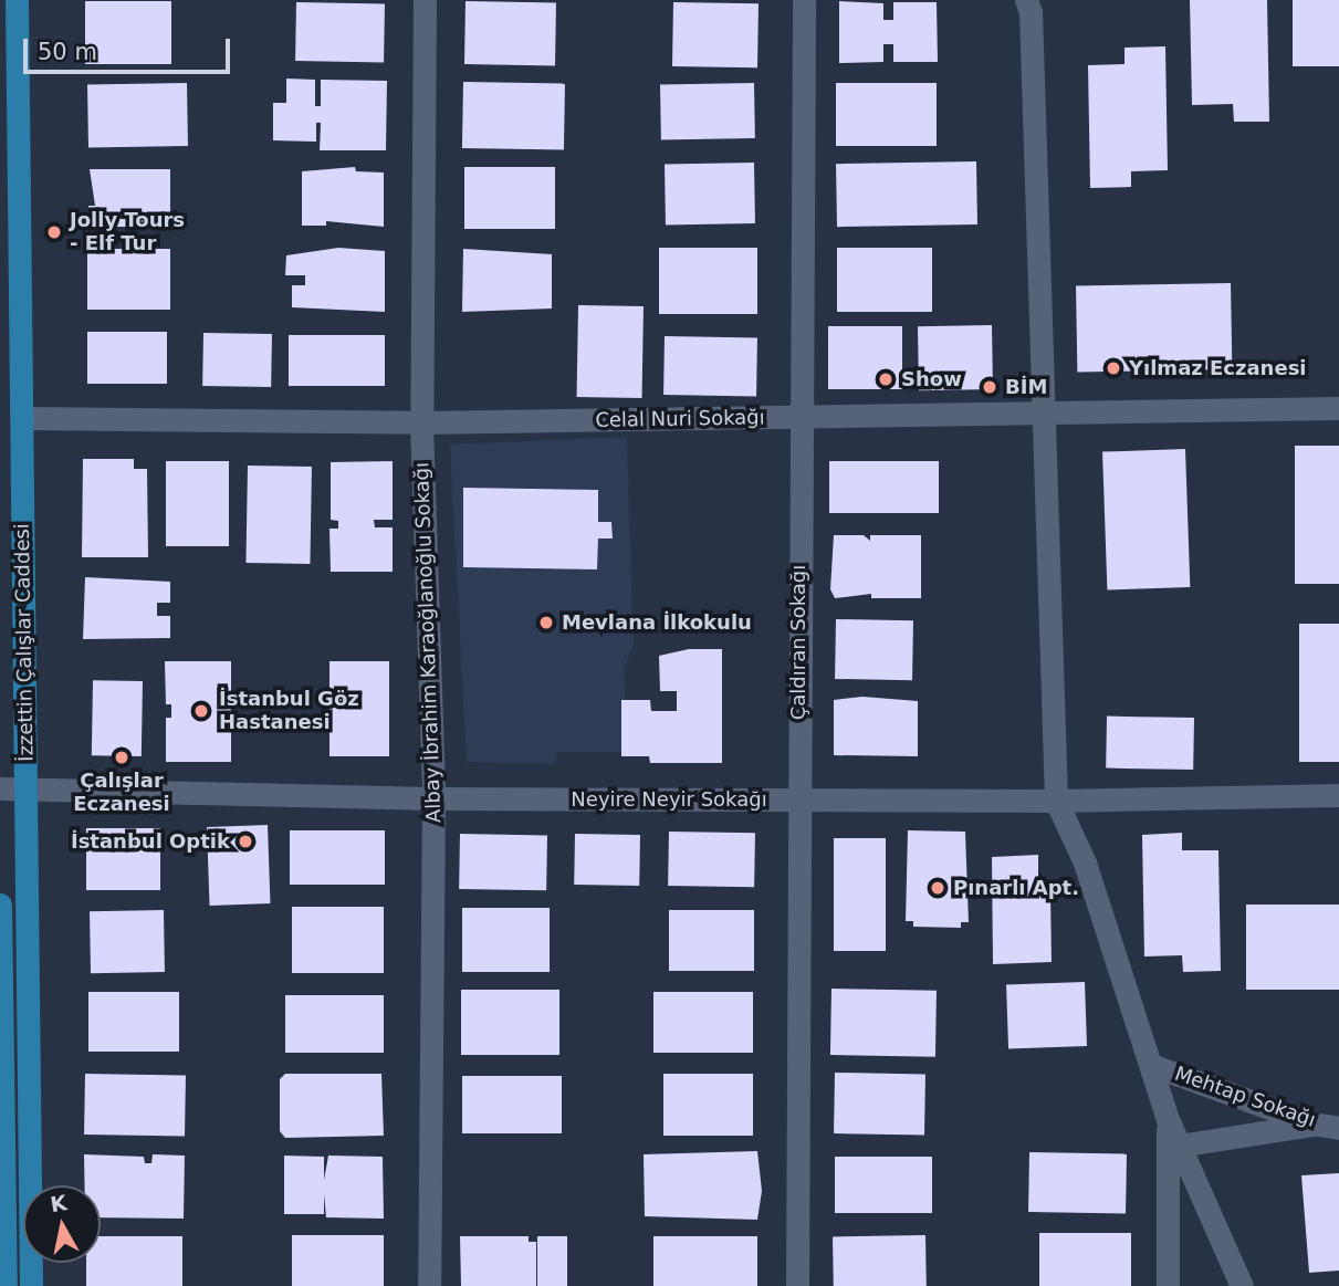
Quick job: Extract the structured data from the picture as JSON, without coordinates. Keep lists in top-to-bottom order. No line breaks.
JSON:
{"streets":{"main road":["İzzettin Çalışlar Caddesi"],"street":["Celal Nuri Sokağı","Albay İbrahim Karaoğlanoğlu Sokağı","Çaldıran Sokağı","Neyire Neyir Sokağı","Mehtap Sokağı"]},"crossings":[["Celal Nuri Sokağı","İzzettin Çalışlar Caddesi"],["Celal Nuri Sokağı","Albay İbrahim Karaoğlanoğlu Sokağı"],["Celal Nuri Sokağı","Çaldıran Sokağı"],["İzzettin Çalışlar Caddesi","Neyire Neyir Sokağı"],["Albay İbrahim Karaoğlanoğlu Sokağı","Neyire Neyir Sokağı"],["Çaldıran Sokağı","Neyire Neyir Sokağı"]],"places":["Jolly Tours - Elf Tur","Yılmaz Eczanesi","Show","BİM","Mevlana İlkokulu","İstanbul Göz Hastanesi","Çalışlar Eczanesi","İstanbul Optik","Pınarlı Apt."],"scale_bar":"50 m","north":"top"}
